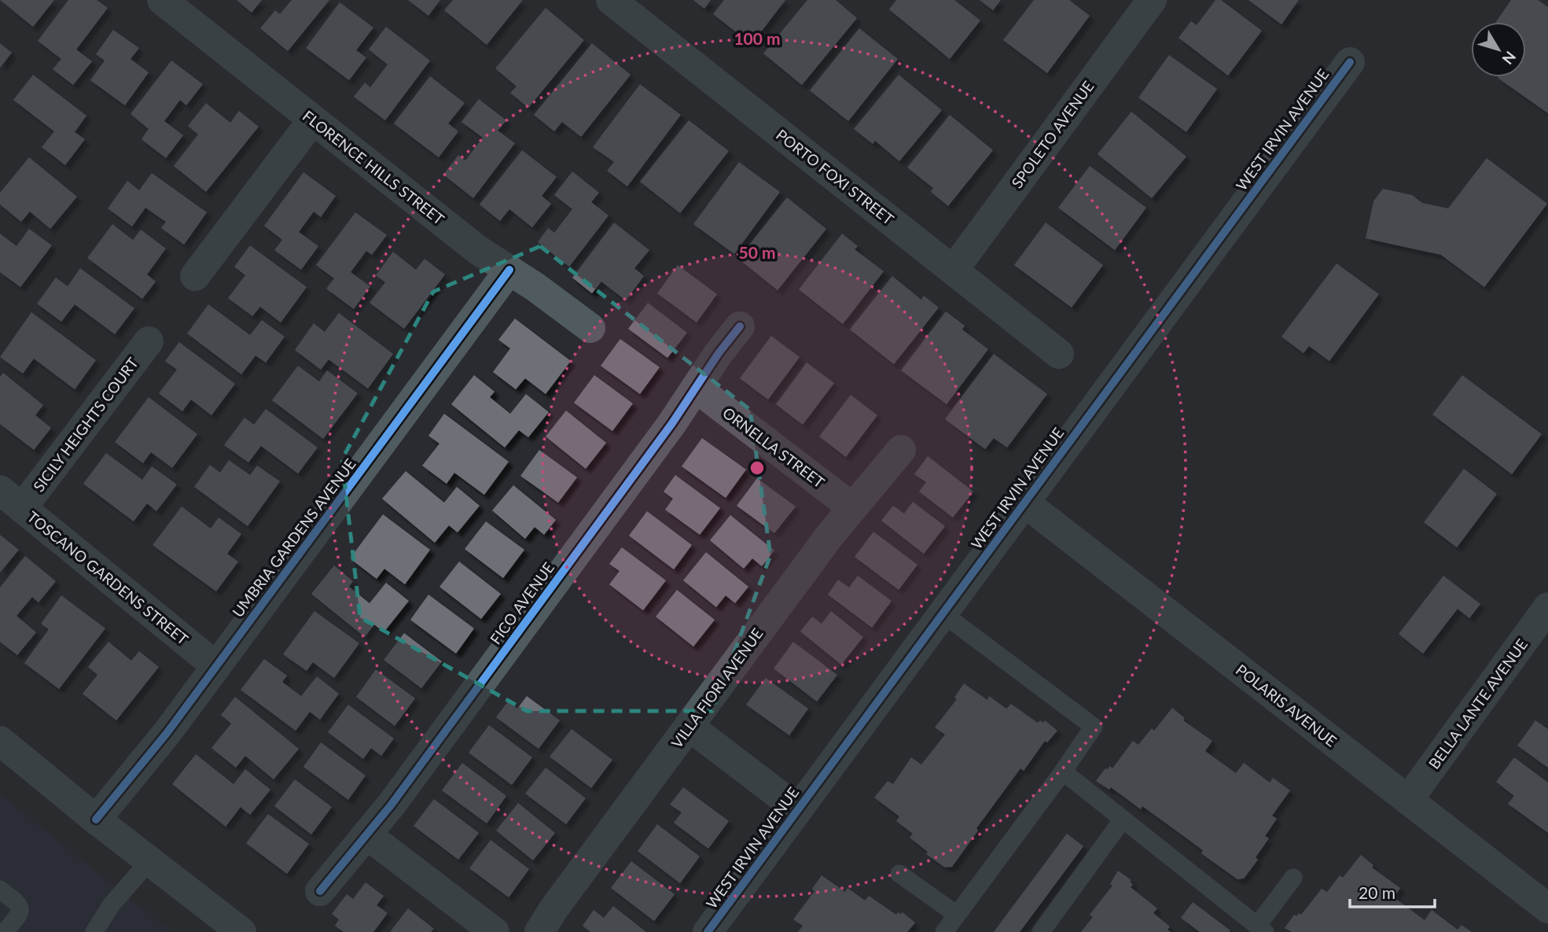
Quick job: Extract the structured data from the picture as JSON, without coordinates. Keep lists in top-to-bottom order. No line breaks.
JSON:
{"streets":{"street":["WEST IRVIN AVENUE","SPOLETO AVENUE","FLORENCE HILLS STREET","PORTO FOXI STREET","SICILY HEIGHTS COURT","ORNELLA STREET","UMBRIA GARDENS AVENUE","TOSCANO GARDENS STREET","FICO AVENUE","VILLA FIORI AVENUE","BELLA LANTE AVENUE","POLARIS AVENUE"]},"crossings":[["WEST IRVIN AVENUE","POLARIS AVENUE"],["SPOLETO AVENUE","PORTO FOXI STREET"],["FLORENCE HILLS STREET","UMBRIA GARDENS AVENUE"],["SICILY HEIGHTS COURT","TOSCANO GARDENS STREET"],["ORNELLA STREET","FICO AVENUE"],["ORNELLA STREET","VILLA FIORI AVENUE"],["UMBRIA GARDENS AVENUE","TOSCANO GARDENS STREET"],["BELLA LANTE AVENUE","POLARIS AVENUE"]],"scale_bar":"20 m","north":"bottom right","rings":["100 m","50 m"]}
